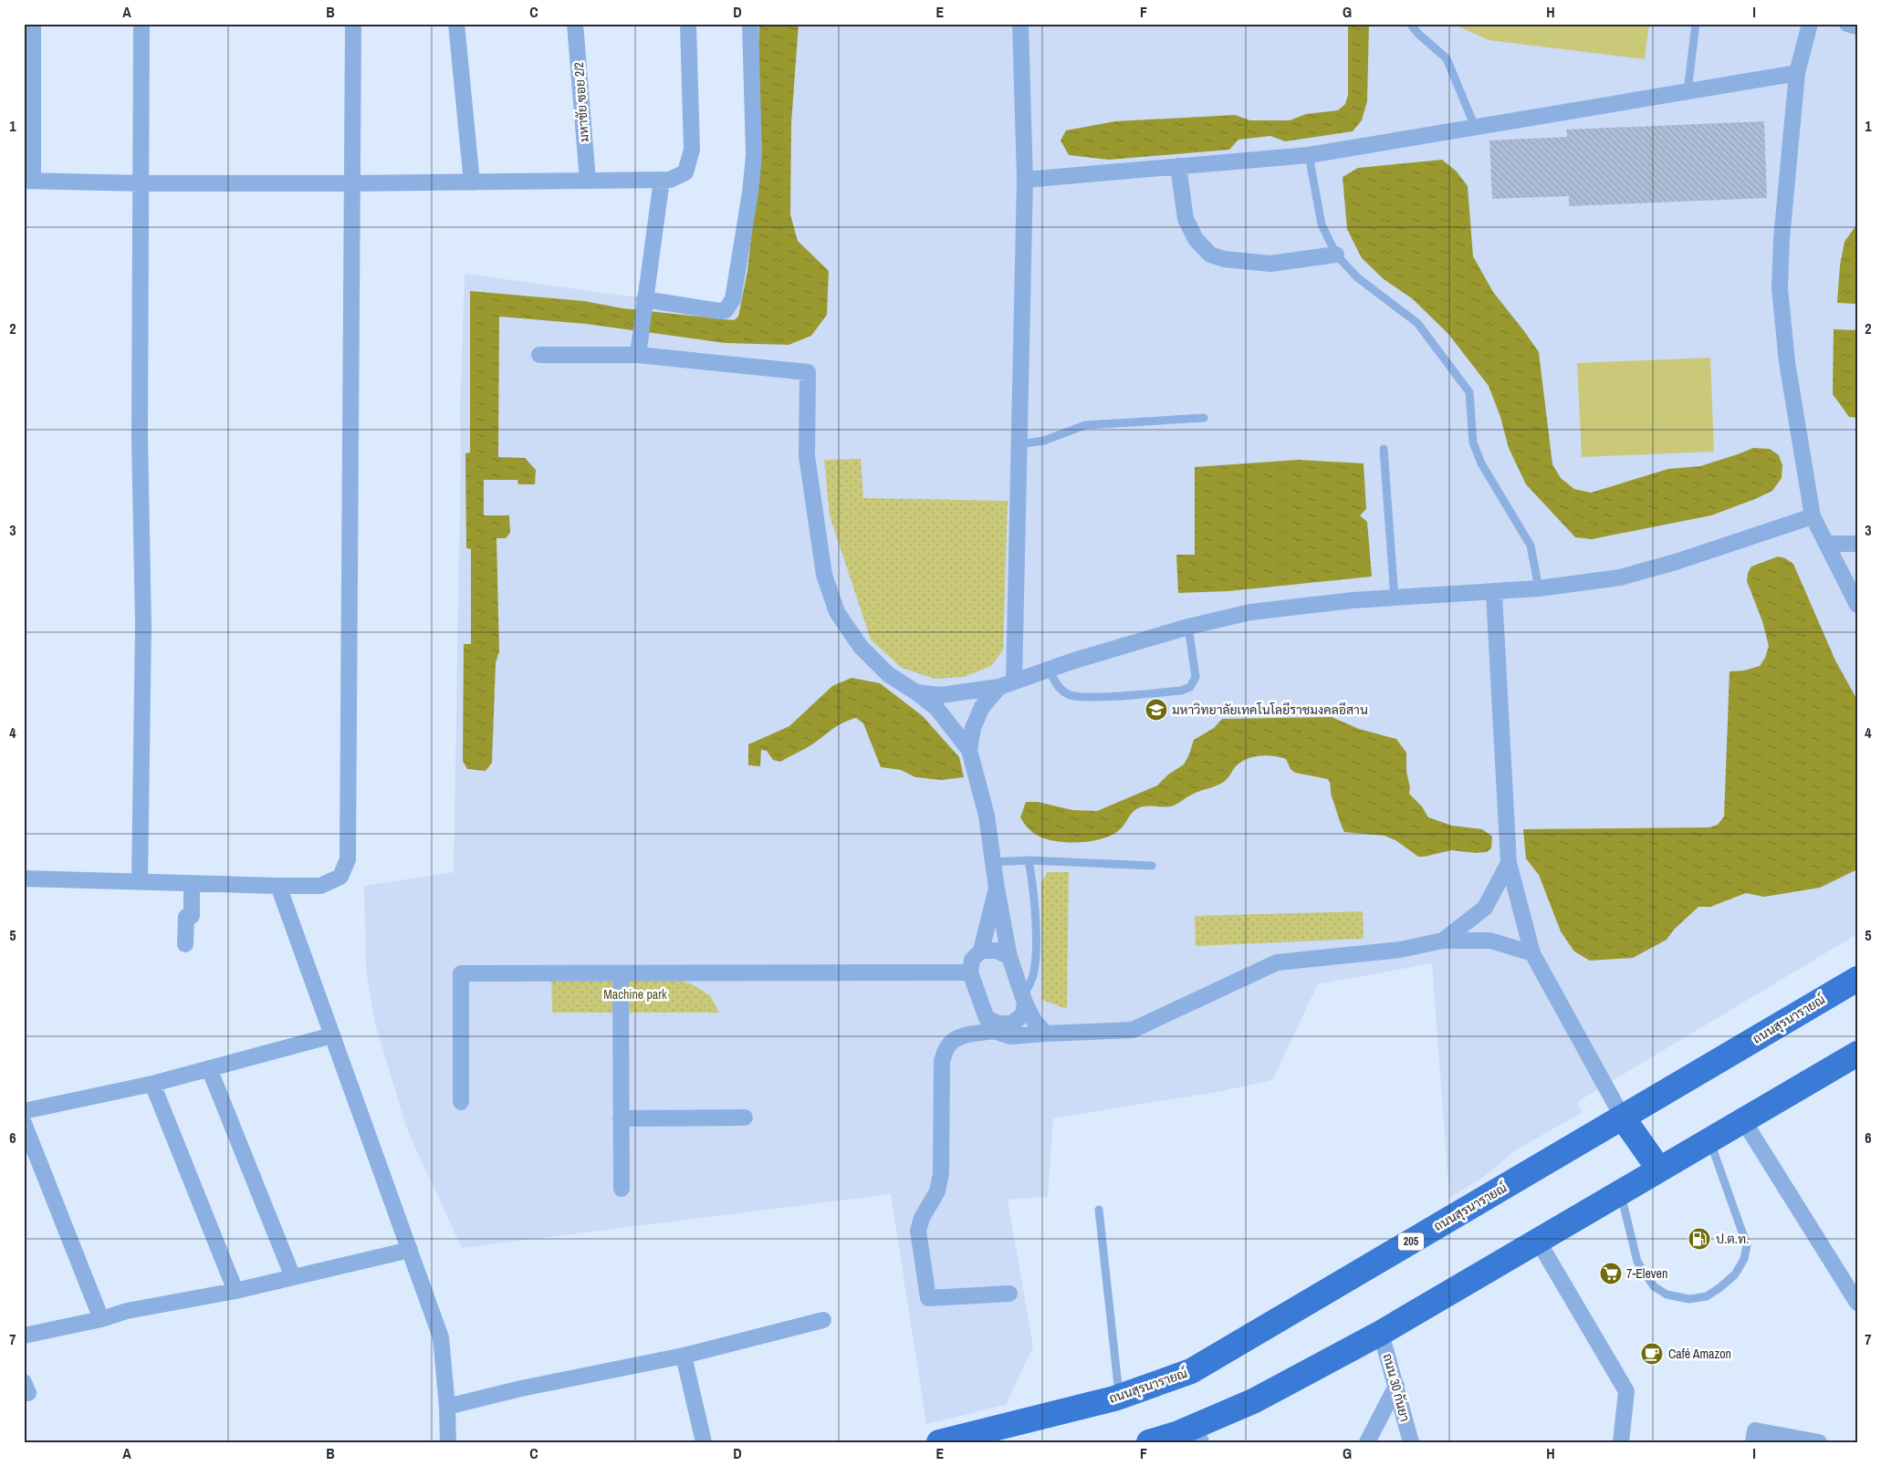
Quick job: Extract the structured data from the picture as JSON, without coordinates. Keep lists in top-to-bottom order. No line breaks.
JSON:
{"streets":{"main road":["ถนนสุรนารายณ์","205"],"street":["มหาชัย ซอย 2/2","ถนน 30 กันยา"]},"parks":["Machine park"],"places":{"school or university":["มหาวิทยาลัยเทคโนโลยีราชมงคลอีสาน"],"fuel station":["ป.ต.ท."],"supermarket":["7-Eleven"],"cafe":["Café Amazon"]},"grid":{"columns":["A","B","C","D","E","F","G","H","I"],"rows":["1","2","3","4","5","6","7"]}}
